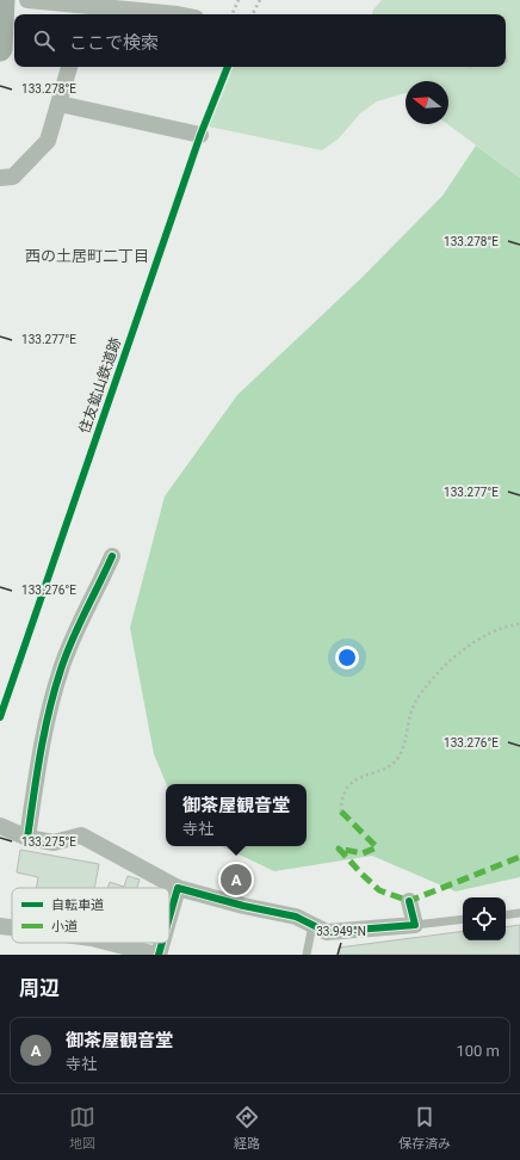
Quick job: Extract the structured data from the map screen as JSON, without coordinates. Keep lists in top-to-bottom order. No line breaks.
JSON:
{"streets":{"cycle path":["住友鉱山鉄道跡"]},"districts":["西の土居町二丁目"],"legend":["自転車道","小道"],"north":"left","page":{"search":"ここで検索","popup":["御茶屋観音堂","寺社"],"pins":"A","heading":"周辺","list":[{"mark":"A","name":"御茶屋観音堂","note":"寺社","value":"100 m"}],"nav":["地図","経路","保存済み"]},"coordinates":["133.278°E","133.277°E","133.276°E","133.275°E","33.949°N"]}
